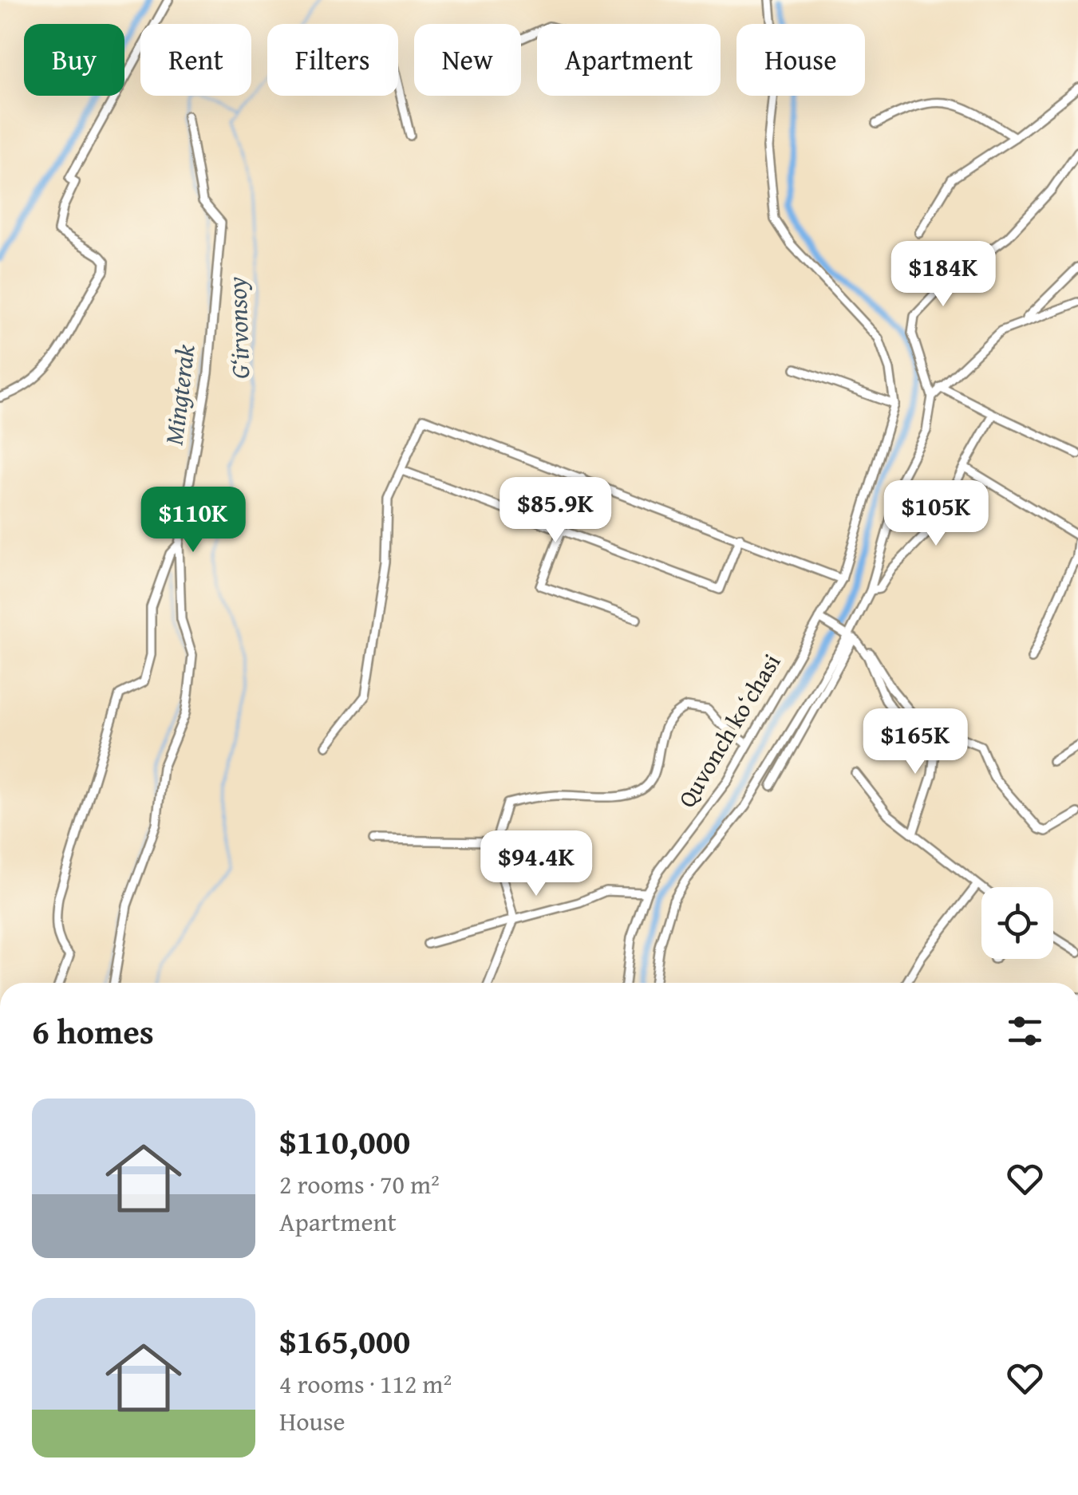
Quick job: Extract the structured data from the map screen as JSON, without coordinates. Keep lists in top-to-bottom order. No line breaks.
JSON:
{"streets":{"street":["Quvonch koʻchasi"]},"water":["G‘irvonsoy","Mingterak"],"page":{"chip":["Buy","Rent","Filters","New","Apartment","House"],"price":["$184K","$85.9K","$105K","$110K","$165K","$94.4K"],"heading":"6 homes","list":[{"name":"$110,000","note":"2 rooms · 70 m² · Apartment"},{"name":"$165,000","note":"4 rooms · 112 m² · House"}]}}
